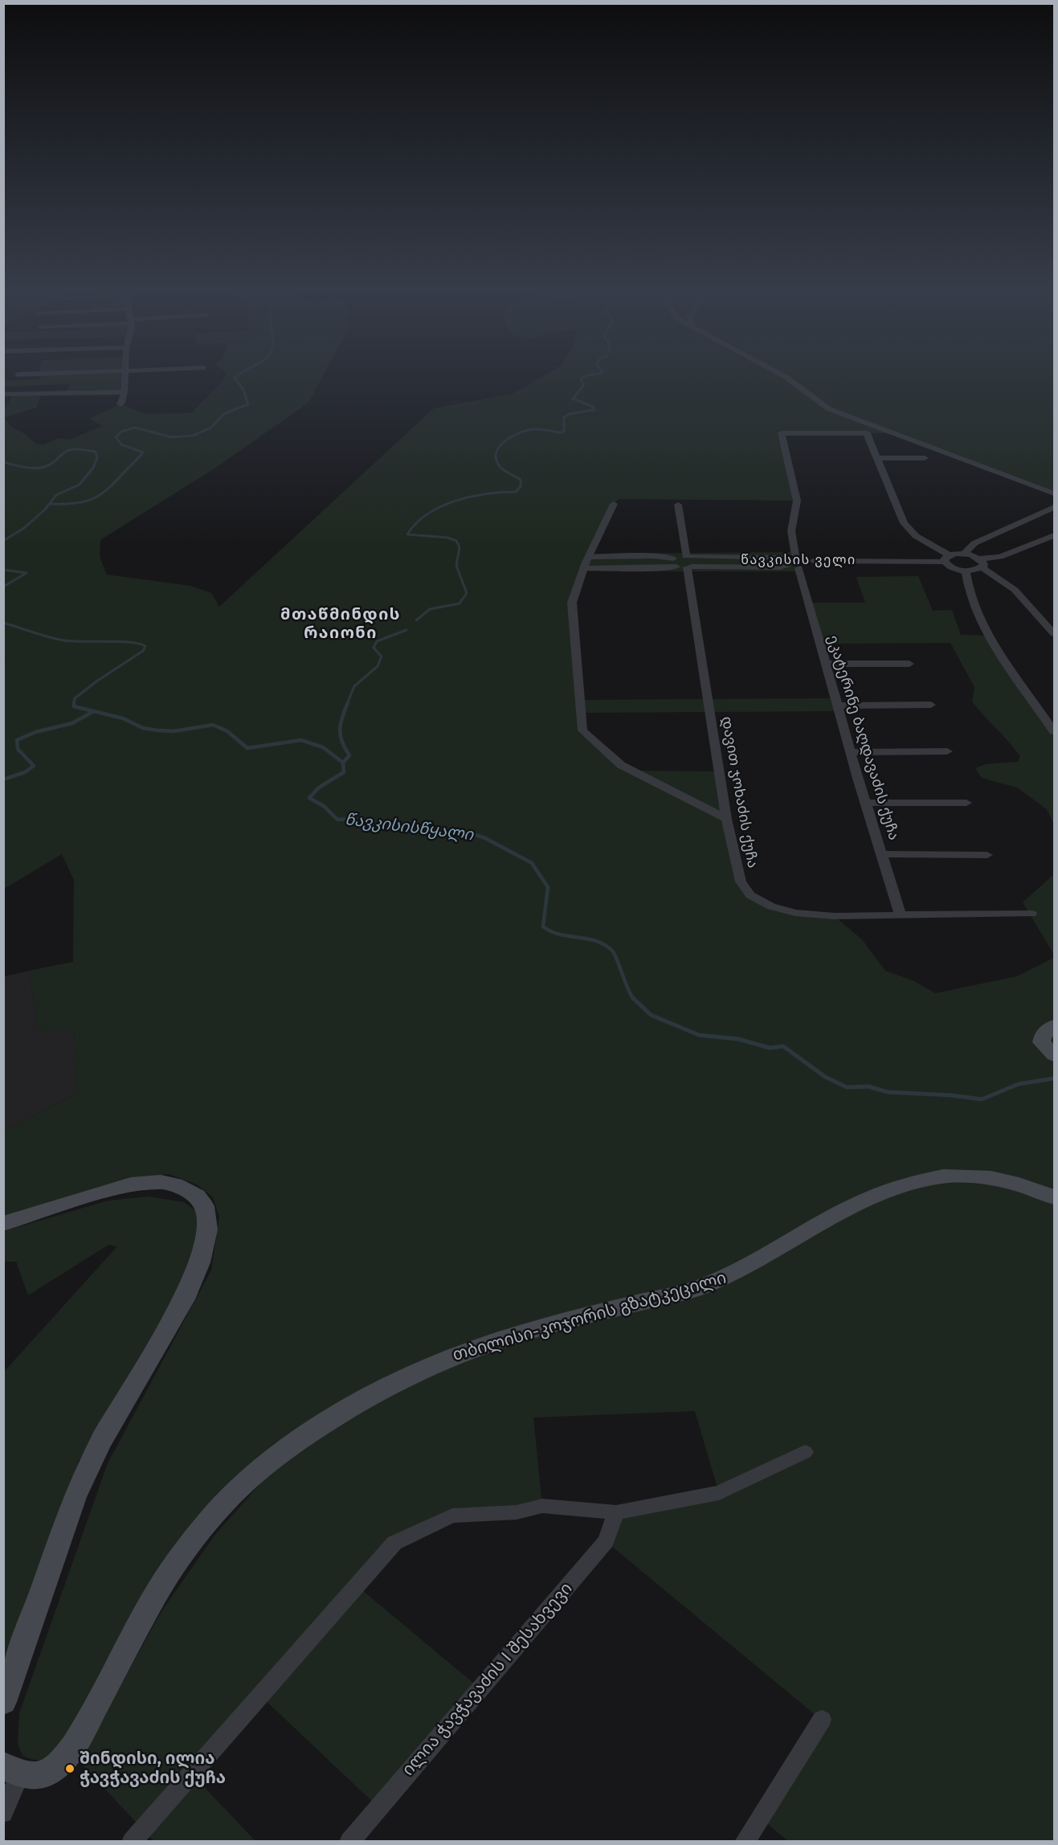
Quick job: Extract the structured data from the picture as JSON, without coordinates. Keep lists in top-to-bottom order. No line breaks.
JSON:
{"streets":{"main road":["თბილისი-კოჯორის გზატკეცილი"],"street":["ეკატერინე ბაღდავაძის ქუჩა","დავით ჯოხაძის ქუჩა","ილია ჭავჭავაძის I შესახვევი"]},"crossings":[["ეკატერინე ბაღდავაძის ქუჩა","დავით ჯოხაძის ქუჩა"]],"districts":["წავკისის ველი","მთაწმინდის რაიონი"],"water":["წავკისისწყალი"],"places":["შინდისი, ილია ჭავჭავაძის ქუჩა"]}
